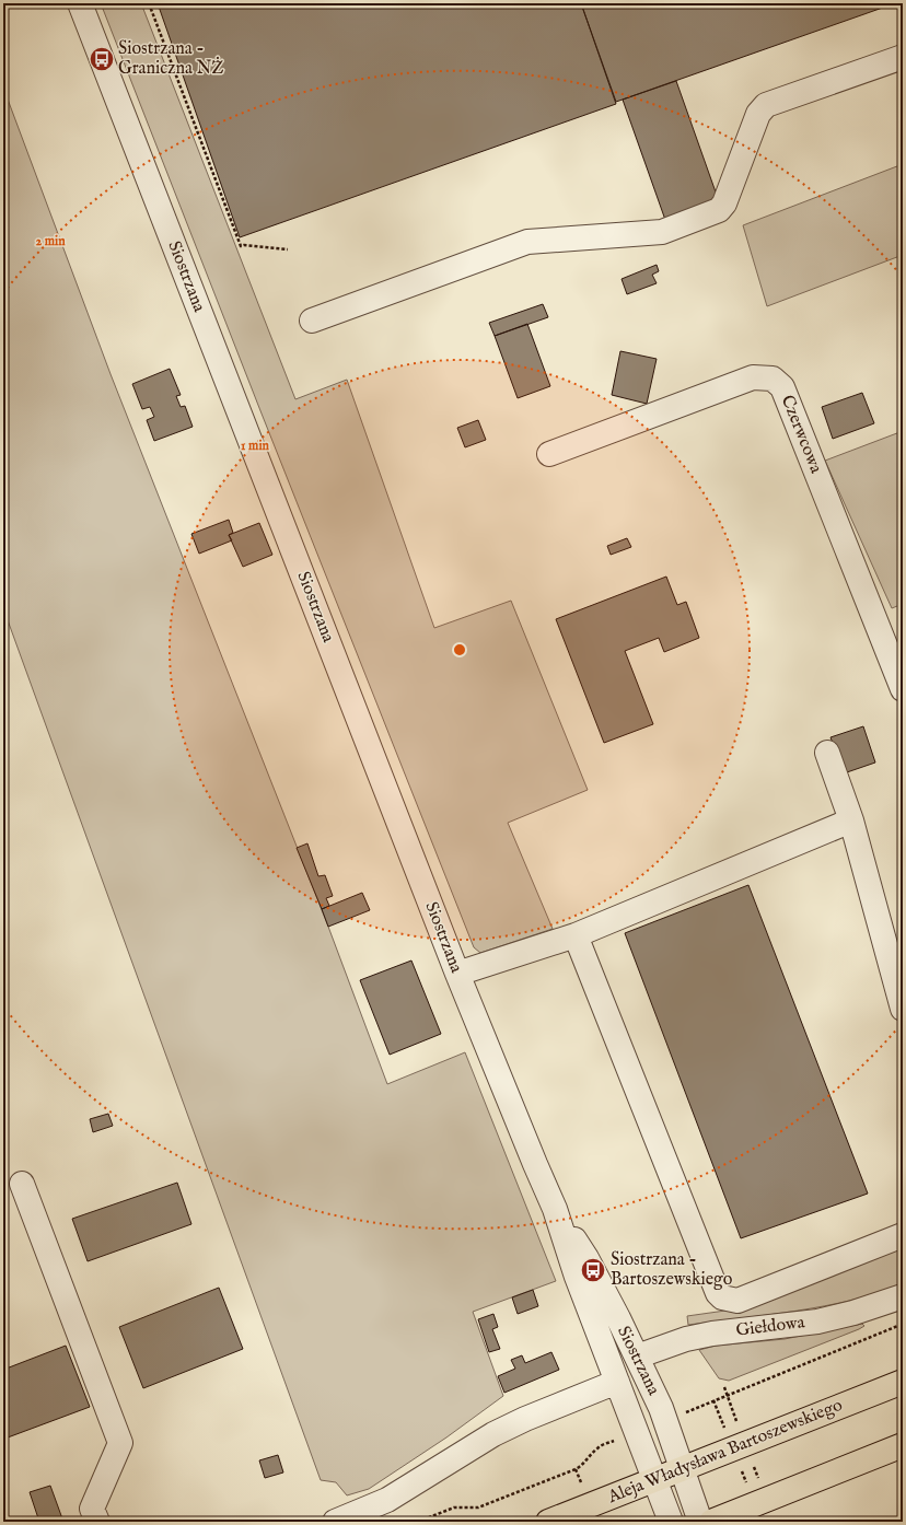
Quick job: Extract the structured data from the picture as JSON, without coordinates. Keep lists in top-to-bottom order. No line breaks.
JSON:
{"streets":{"main road":["Aleja Władysława Bartoszewskiego"],"street":["Siostrzana","Czerwcowa","Giełdowa"]},"crossings":[["Siostrzana","Giełdowa"],["Siostrzana","Aleja Władysława Bartoszewskiego"]],"places":{"bus stop":["Siostrzana - Graniczna NŻ","Siostrzana - Bartoszewskiego"]},"rings":["2 min","1 min"]}
